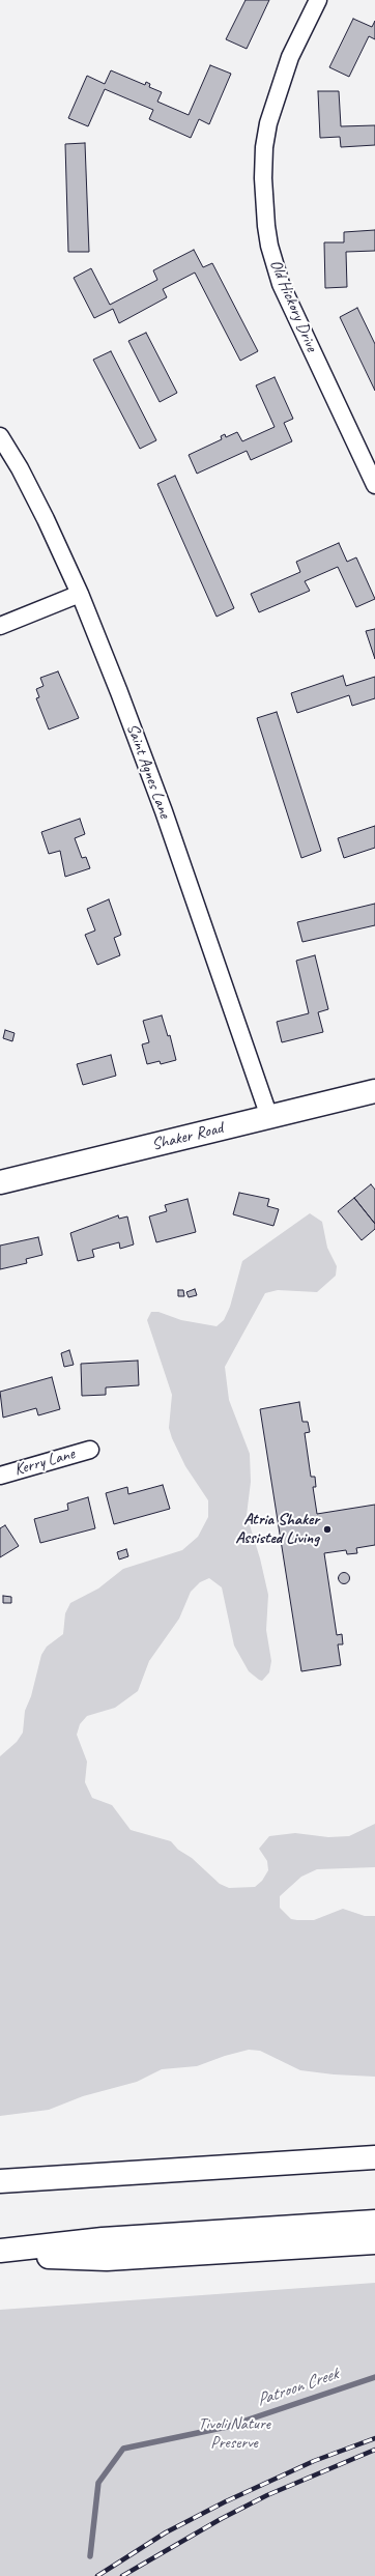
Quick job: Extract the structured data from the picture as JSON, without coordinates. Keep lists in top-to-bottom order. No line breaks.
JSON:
{"streets":{"main road":["Shaker Road"],"street":["Old Hickory Drive","Saint Agnes Lane","Kerry Lane"]},"crossings":[["Saint Agnes Lane","Shaker Road"]],"water":["Patroon Creek"],"parks":["Tivoli Nature Preserve"],"places":["Atria Shaker Assisted Living"]}
